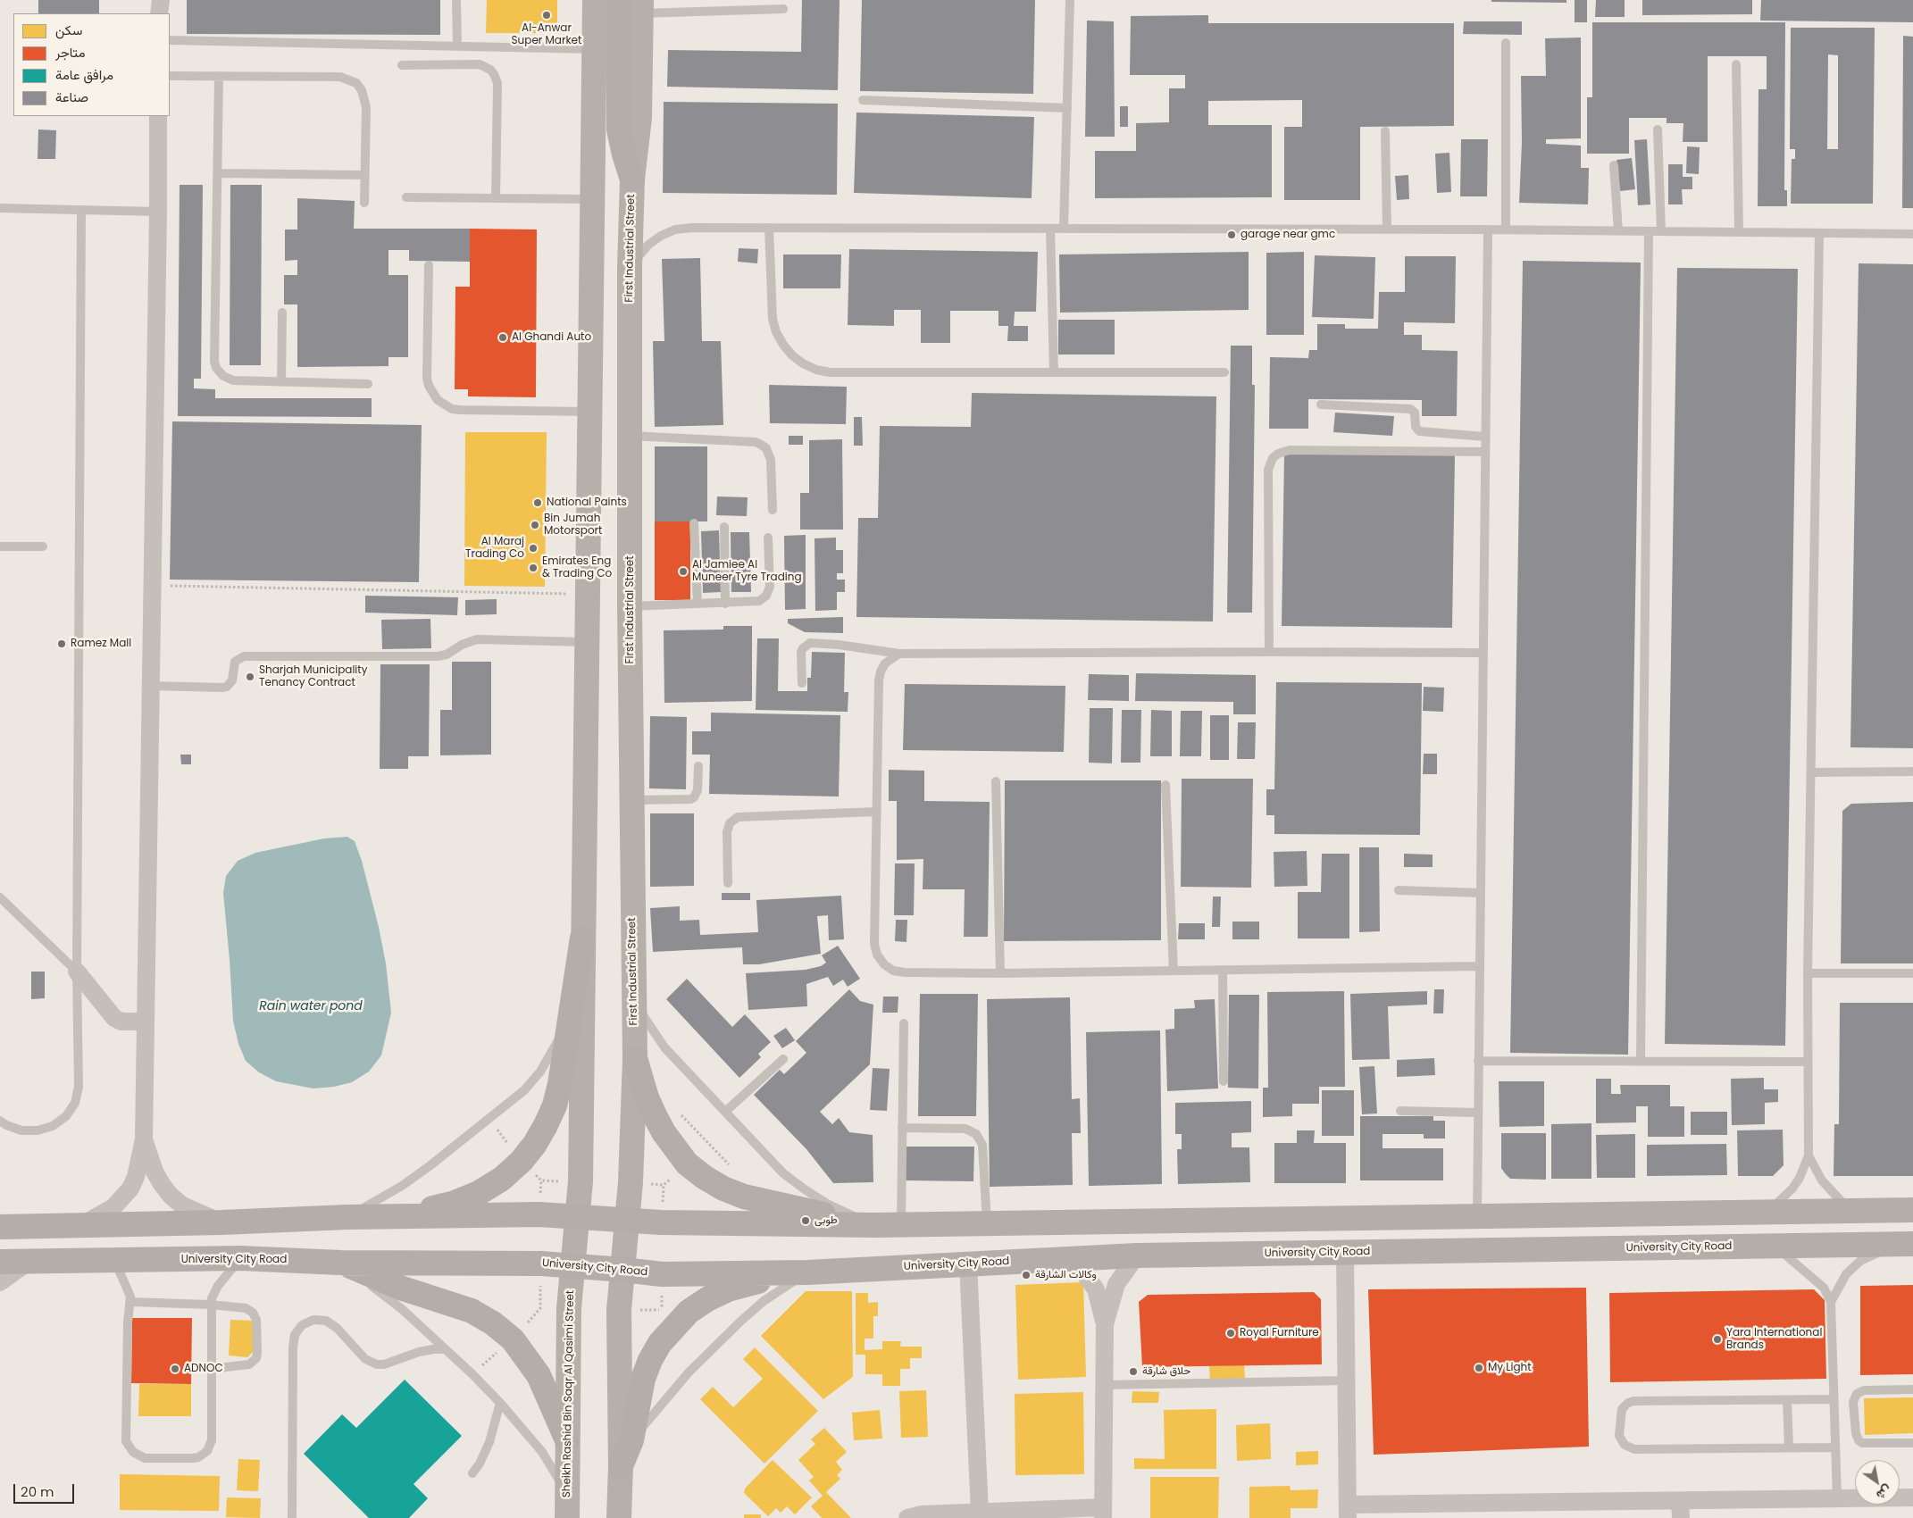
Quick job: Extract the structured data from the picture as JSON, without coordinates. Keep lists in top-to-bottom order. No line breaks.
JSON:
{"streets":{"main road":["First Industrial Street","University City Road","Sheikh Rashid Bin Saqr Al Qasimi Street"]},"crossings":[["University City Road","Sheikh Rashid Bin Saqr Al Qasimi Street"]],"water":["Rain water pond"],"places":["Al-Anwar Super Market","garage near gmc","Al Ghandi Auto","National Paints","Bin Jumah Motorsport","Al Maraj Trading Co","Emirates Eng & Trading Co","Al Jamiee Al Muneer Tyre Trading","Ramez Mall","Sharjah Municipality Tenancy Contract","طوبى","وكالات الشارقة","Royal Furniture","Yara International Brands","My Light","ADNOC","حلاق شارقة"],"legend":["سكن","متاجر","مرافق عامة","صناعة"],"scale_bar":"20 m","north":"bottom right"}
